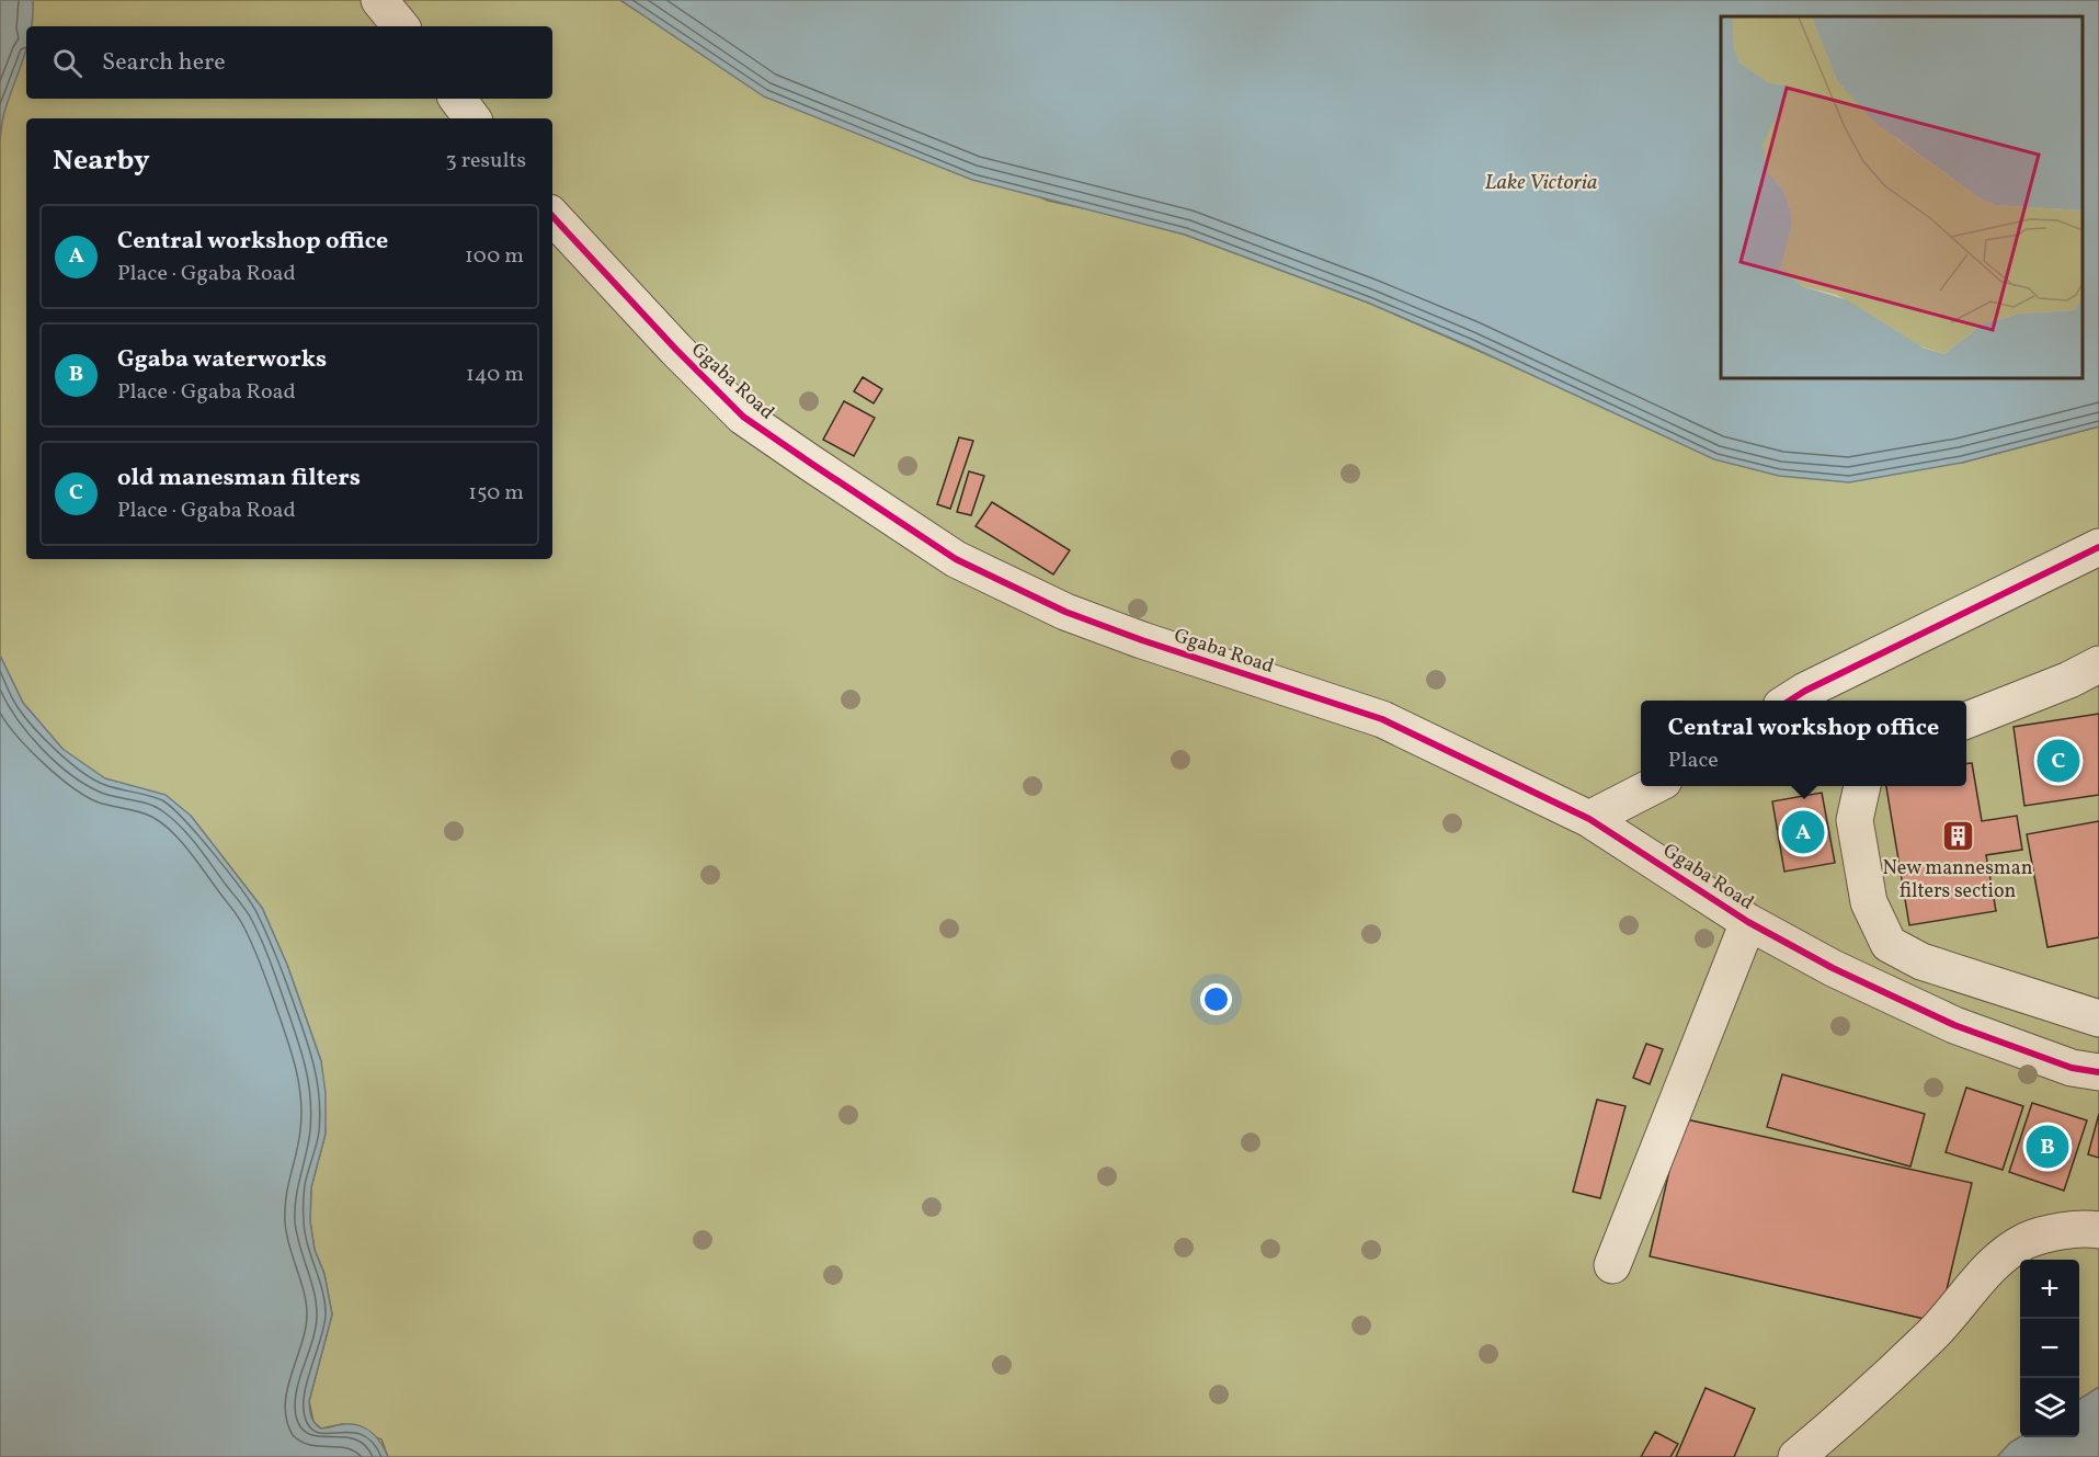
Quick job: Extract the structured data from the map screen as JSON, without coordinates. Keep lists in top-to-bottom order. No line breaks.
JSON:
{"streets":{"street":["Ggaba Road"]},"water":["Lake Victoria"],"places":{"building":["New mannesman filters section"]},"page":{"search":"Search here","heading":["Nearby","3 results"],"list":[{"mark":"A","name":"Central workshop office","note":"Place · Ggaba Road","value":"100 m"},{"mark":"B","name":"Ggaba waterworks","note":"Place · Ggaba Road","value":"140 m"},{"mark":"C","name":"old manesman filters","note":"Place · Ggaba Road","value":"150 m"}],"popup":["Central workshop office","Place"],"pins":["C","A","B"],"map_buttons":["+","−"]}}
